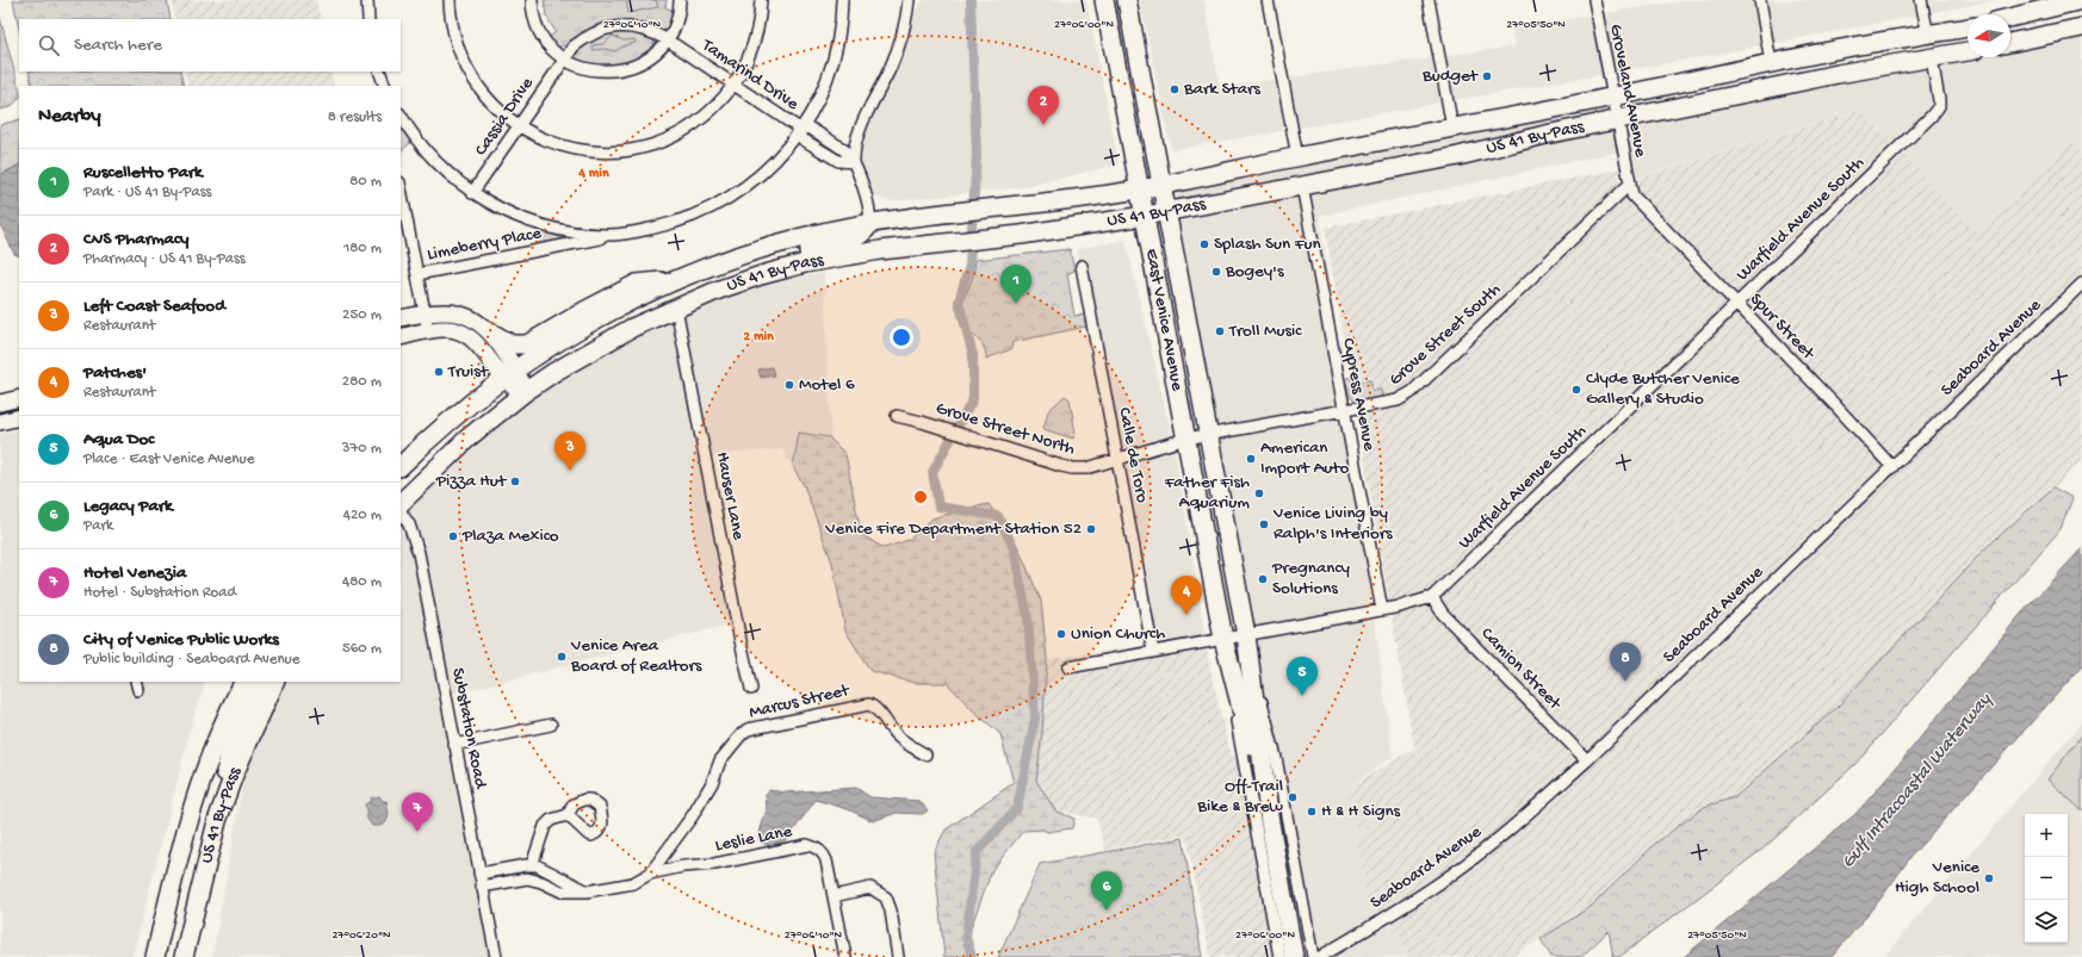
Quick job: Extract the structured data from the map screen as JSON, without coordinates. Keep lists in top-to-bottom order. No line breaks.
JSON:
{"streets":{"main road":["US 41 By-Pass","East Venice Avenue"],"street":["Tamarind Drive","Groveland Avenue","Cassia Drive","Warfield Avenue South","Limeberry Place","Spur Street","Grove Street South","Seaboard Avenue","Cypress Avenue","Grove Street North","Calle de Toro","Hauser Lane","Camion Street","Marcus Street","Substation Road","Leslie Lane"]},"crossings":[["Tamarind Drive","Cassia Drive"],["Tamarind Drive","US 41 By-Pass"],["Groveland Avenue","US 41 By-Pass"],["Groveland Avenue","Spur Street"],["Groveland Avenue","Grove Street South"],["US 41 By-Pass","Warfield Avenue South"],["US 41 By-Pass","East Venice Avenue"],["US 41 By-Pass","Cypress Avenue"],["US 41 By-Pass","Hauser Lane"],["Warfield Avenue South","East Venice Avenue"],["Warfield Avenue South","Spur Street"],["Warfield Avenue South","Cypress Avenue"],["Warfield Avenue South","Calle de Toro"],["Warfield Avenue South","Camion Street"],["East Venice Avenue","Grove Street South"],["East Venice Avenue","Grove Street North"],["Spur Street","Grove Street South"],["Spur Street","Seaboard Avenue"],["Grove Street South","Cypress Avenue"],["Grove Street South","Grove Street North"],["Seaboard Avenue","Camion Street"],["Grove Street North","Calle de Toro"],["Marcus Street","Leslie Lane"],["Substation Road","Leslie Lane"]],"water":["Gulf Intracoastal Waterway"],"places":["Budget","Bark Stars","Splash Sun Fun","Bogey's","Troll Music","Truist","Motel 6","Clyde Butcher Venice Gallery & Studio","American Import Auto","Pizza Hut","Father Fish Aquarium","Venice Living by Ralph's Interiors","Venice Fire Department Station 52","Plaza Mexico","Pregnancy Solutions","Union Church","Venice Area Board of Realtors","Off-Trail Bike & Brew","H & H Signs","Venice High School"],"north":"left","page":{"search":"Search here","pins":["2","1","3","4","8","5","7","6"],"heading":["Nearby","8 results"],"list":[{"mark":"1","name":"Ruscelletto Park","note":"Park · US 41 By-Pass","value":"80 m"},{"mark":"2","name":"CVS Pharmacy","note":"Pharmacy · US 41 By-Pass","value":"180 m"},{"mark":"3","name":"Left Coast Seafood","note":"Restaurant","value":"250 m"},{"mark":"4","name":"Patches'","note":"Restaurant","value":"280 m"},{"mark":"5","name":"Aqua Doc","note":"Place · East Venice Avenue","value":"370 m"},{"mark":"6","name":"Legacy Park","note":"Park","value":"420 m"},{"mark":"7","name":"Hotel Venezia","note":"Hotel · Substation Road","value":"480 m"},{"mark":"8","name":"City of Venice Public Works","note":"Public building · Seaboard Avenue","value":"560 m"}],"map_buttons":["+","−"]},"coordinates":["27°06'10\"N","27°06'00\"N","27°05'50\"N","27°06'20\"N"],"rings":["4 min","2 min"]}
